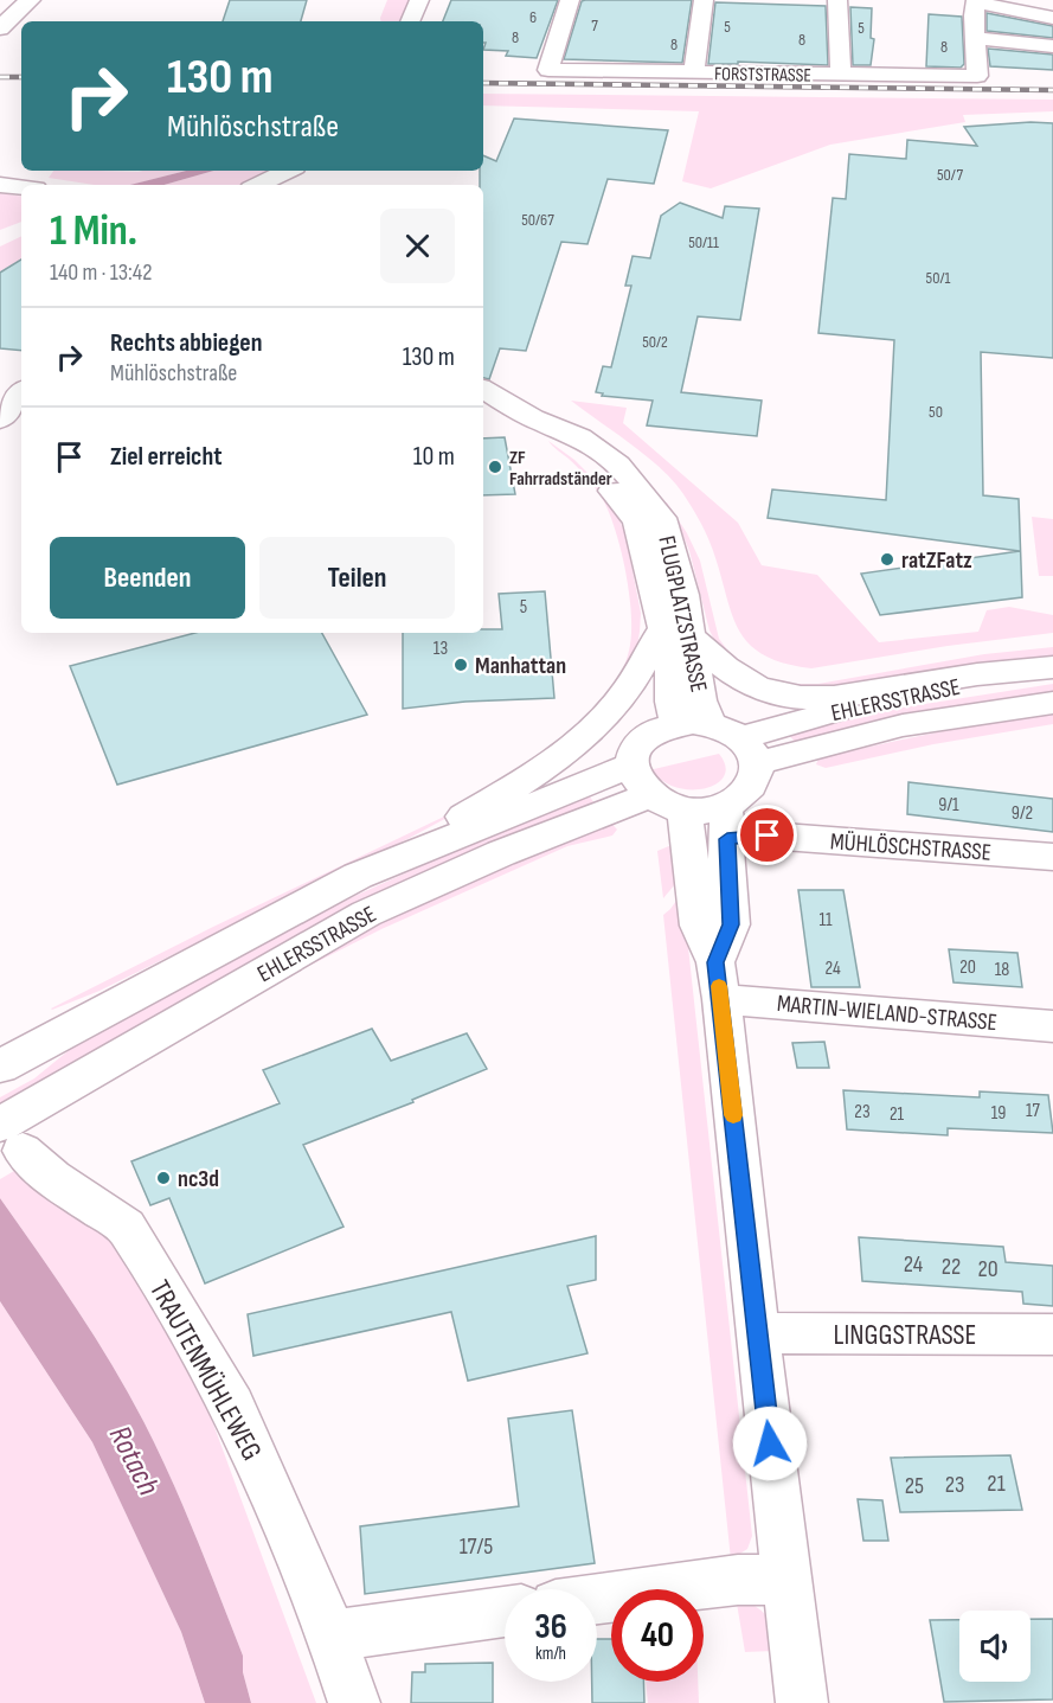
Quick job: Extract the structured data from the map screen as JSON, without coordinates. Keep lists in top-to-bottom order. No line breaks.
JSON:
{"streets":{"street":["FORSTSTRASSE","FLUGPLATZSTRASSE","EHLERSSTRASSE","MÜHLÖSCHSTRASSE","MARTIN-WIELAND-STRASSE","LINGGSTRASSE","TRAUTENMÜHLEWEG"]},"crossings":[["FLUGPLATZSTRASSE","EHLERSSTRASSE"],["EHLERSSTRASSE","TRAUTENMÜHLEWEG"]],"water":["Rotach"],"places":["ZF Fahrradständer","ratZFatz","Manhattan","nc3d"],"house_numbers":["6","7","5","5","8","8","8","8","50/7","50/67","50/11","50/1","50/2","50","5","13","9/1","9/2","11","20","24","18","17","23","19","21","24","22","20","21","23","25","17/5"],"page":{"turn":["130 m","Mühlöschstraße"],"heading":["1 Min.","140 m · 13:42"],"list":[{"name":"Rechts abbiegen","note":"Mühlöschstraße","value":"130 m"},{"name":"Ziel erreicht","value":"10 m"}],"buttons":["Beenden","Teilen"],"speed":"36 km/h","limit":"40"}}
